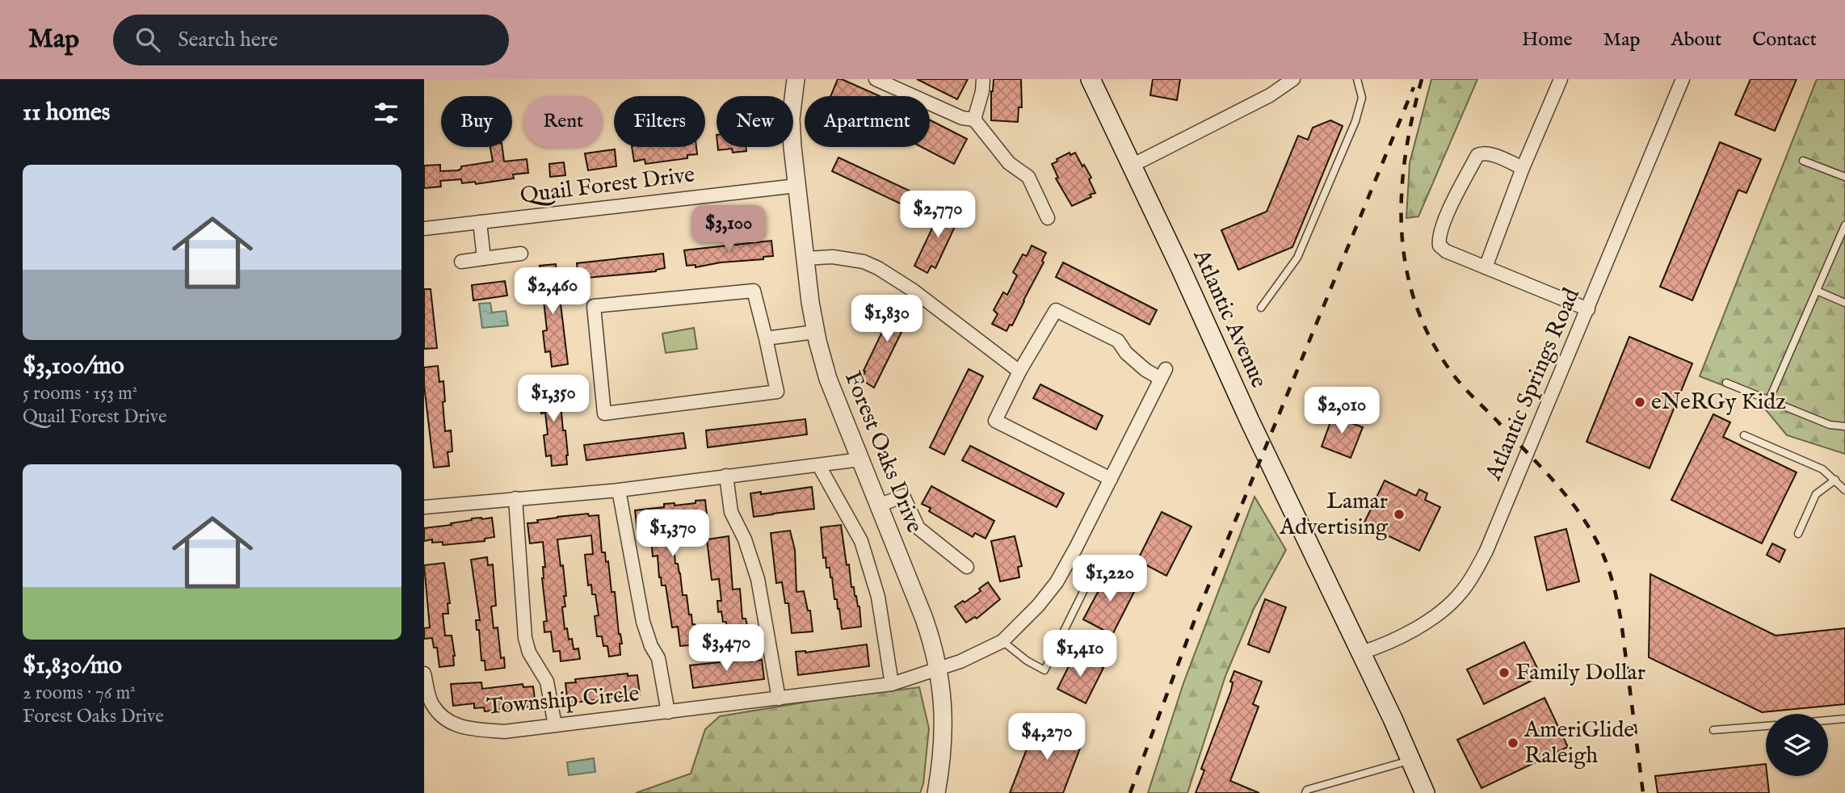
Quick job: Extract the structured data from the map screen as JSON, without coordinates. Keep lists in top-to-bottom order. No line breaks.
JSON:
{"streets":{"main road":["Atlantic Avenue"],"street":["Quail Forest Drive","Atlantic Springs Road","Forest Oaks Drive","Township Circle"]},"crossings":[["Quail Forest Drive","Forest Oaks Drive"],["Atlantic Avenue","Atlantic Springs Road"],["Forest Oaks Drive","Township Circle"]],"places":["eNeRGy Kidz","Lamar Advertising","Family Dollar","AmeriGlide Raleigh"],"page":{"header":"Map","search":"Search here","nav":["Home","Map","About","Contact"],"heading":"11 homes","chip":["Buy","Rent","Filters","New","Apartment"],"list":[{"name":"$3,100/mo","note":"5 rooms · 153 m² · Quail Forest Drive"},{"name":"$1,830/mo","note":"2 rooms · 76 m² · Forest Oaks Drive"}],"price":["$2,770","$3,100","$2,460","$1,830","$1,350","$2,010","$1,370","$1,220","$3,470","$1,410","$4,270"]}}
